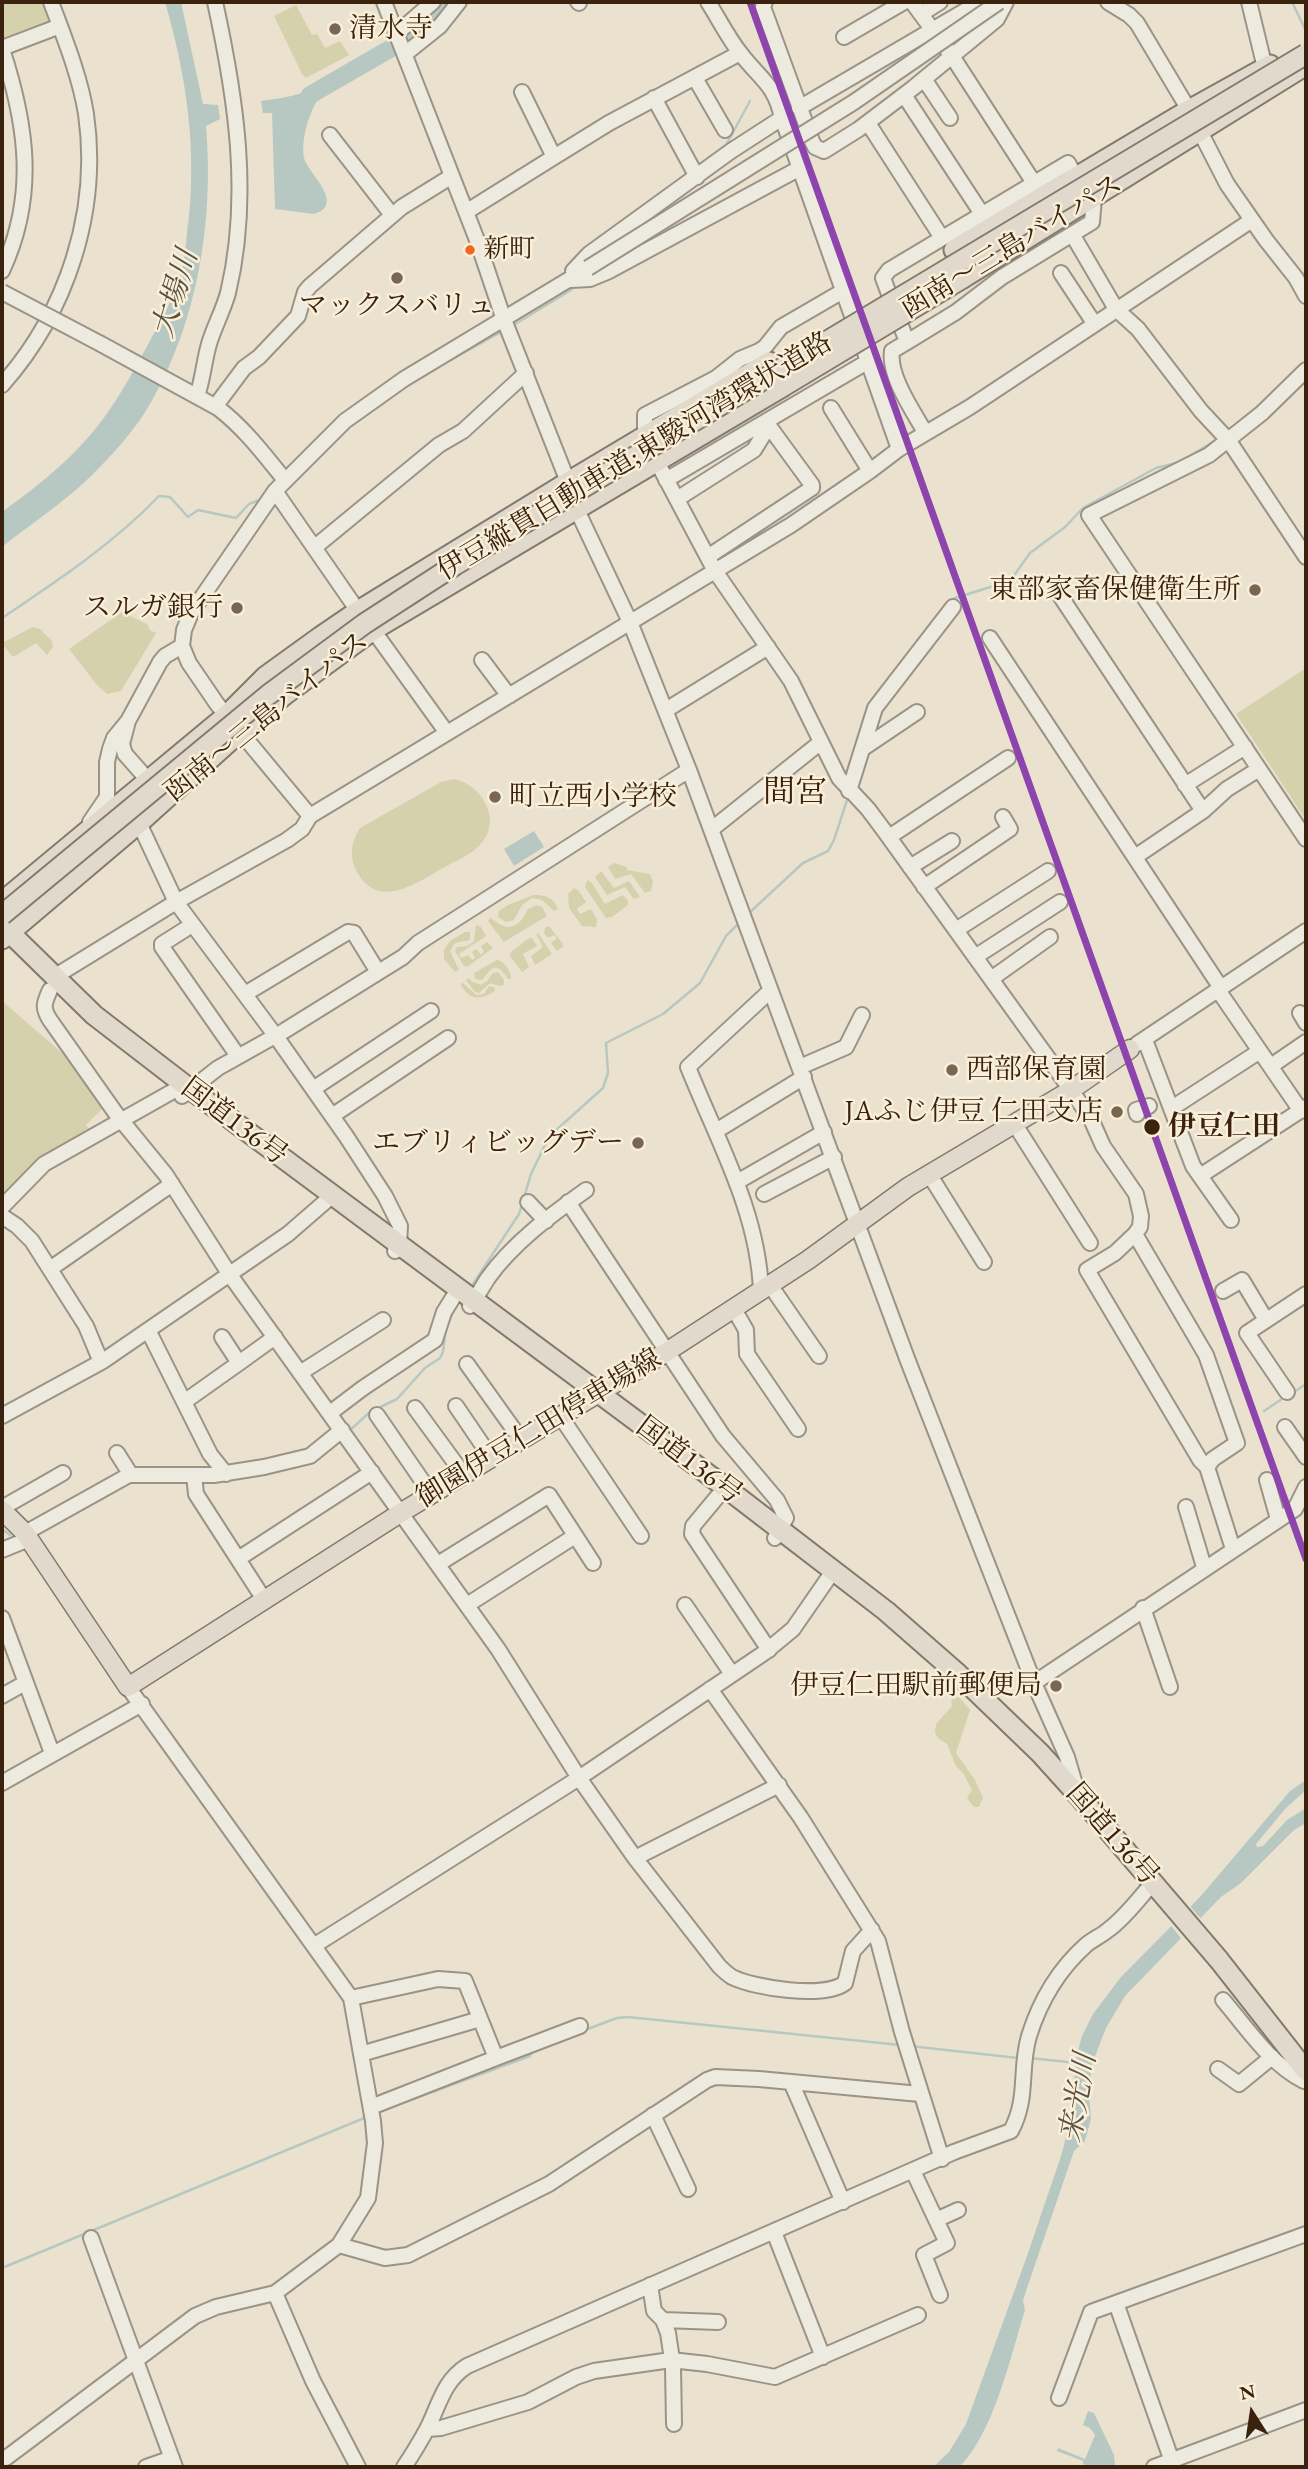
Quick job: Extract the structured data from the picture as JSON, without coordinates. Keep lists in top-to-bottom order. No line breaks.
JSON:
{"streets":{"highway":["函南～三島バイパス","伊豆縦貫自動車道;東駿河湾環状道路","国道136号"],"main road":["御園伊豆仁田停車場線"]},"crossings":[["函南～三島バイパス","伊豆縦貫自動車道;東駿河湾環状道路"],["函南～三島バイパス","国道136号"],["伊豆縦貫自動車道;東駿河湾環状道路","国道136号"],["国道136号","御園伊豆仁田停車場線"]],"districts":["間宮"],"water":["大場川","来光川"],"places":["清水寺","新町","マックスバリュ","東部家畜保健衛生所","スルガ銀行","町立西小学校","西部保育園","JAふじ伊豆 仁田支店","伊豆仁田","エブリィビッグデー","伊豆仁田駅前郵便局"],"north":"top"}
